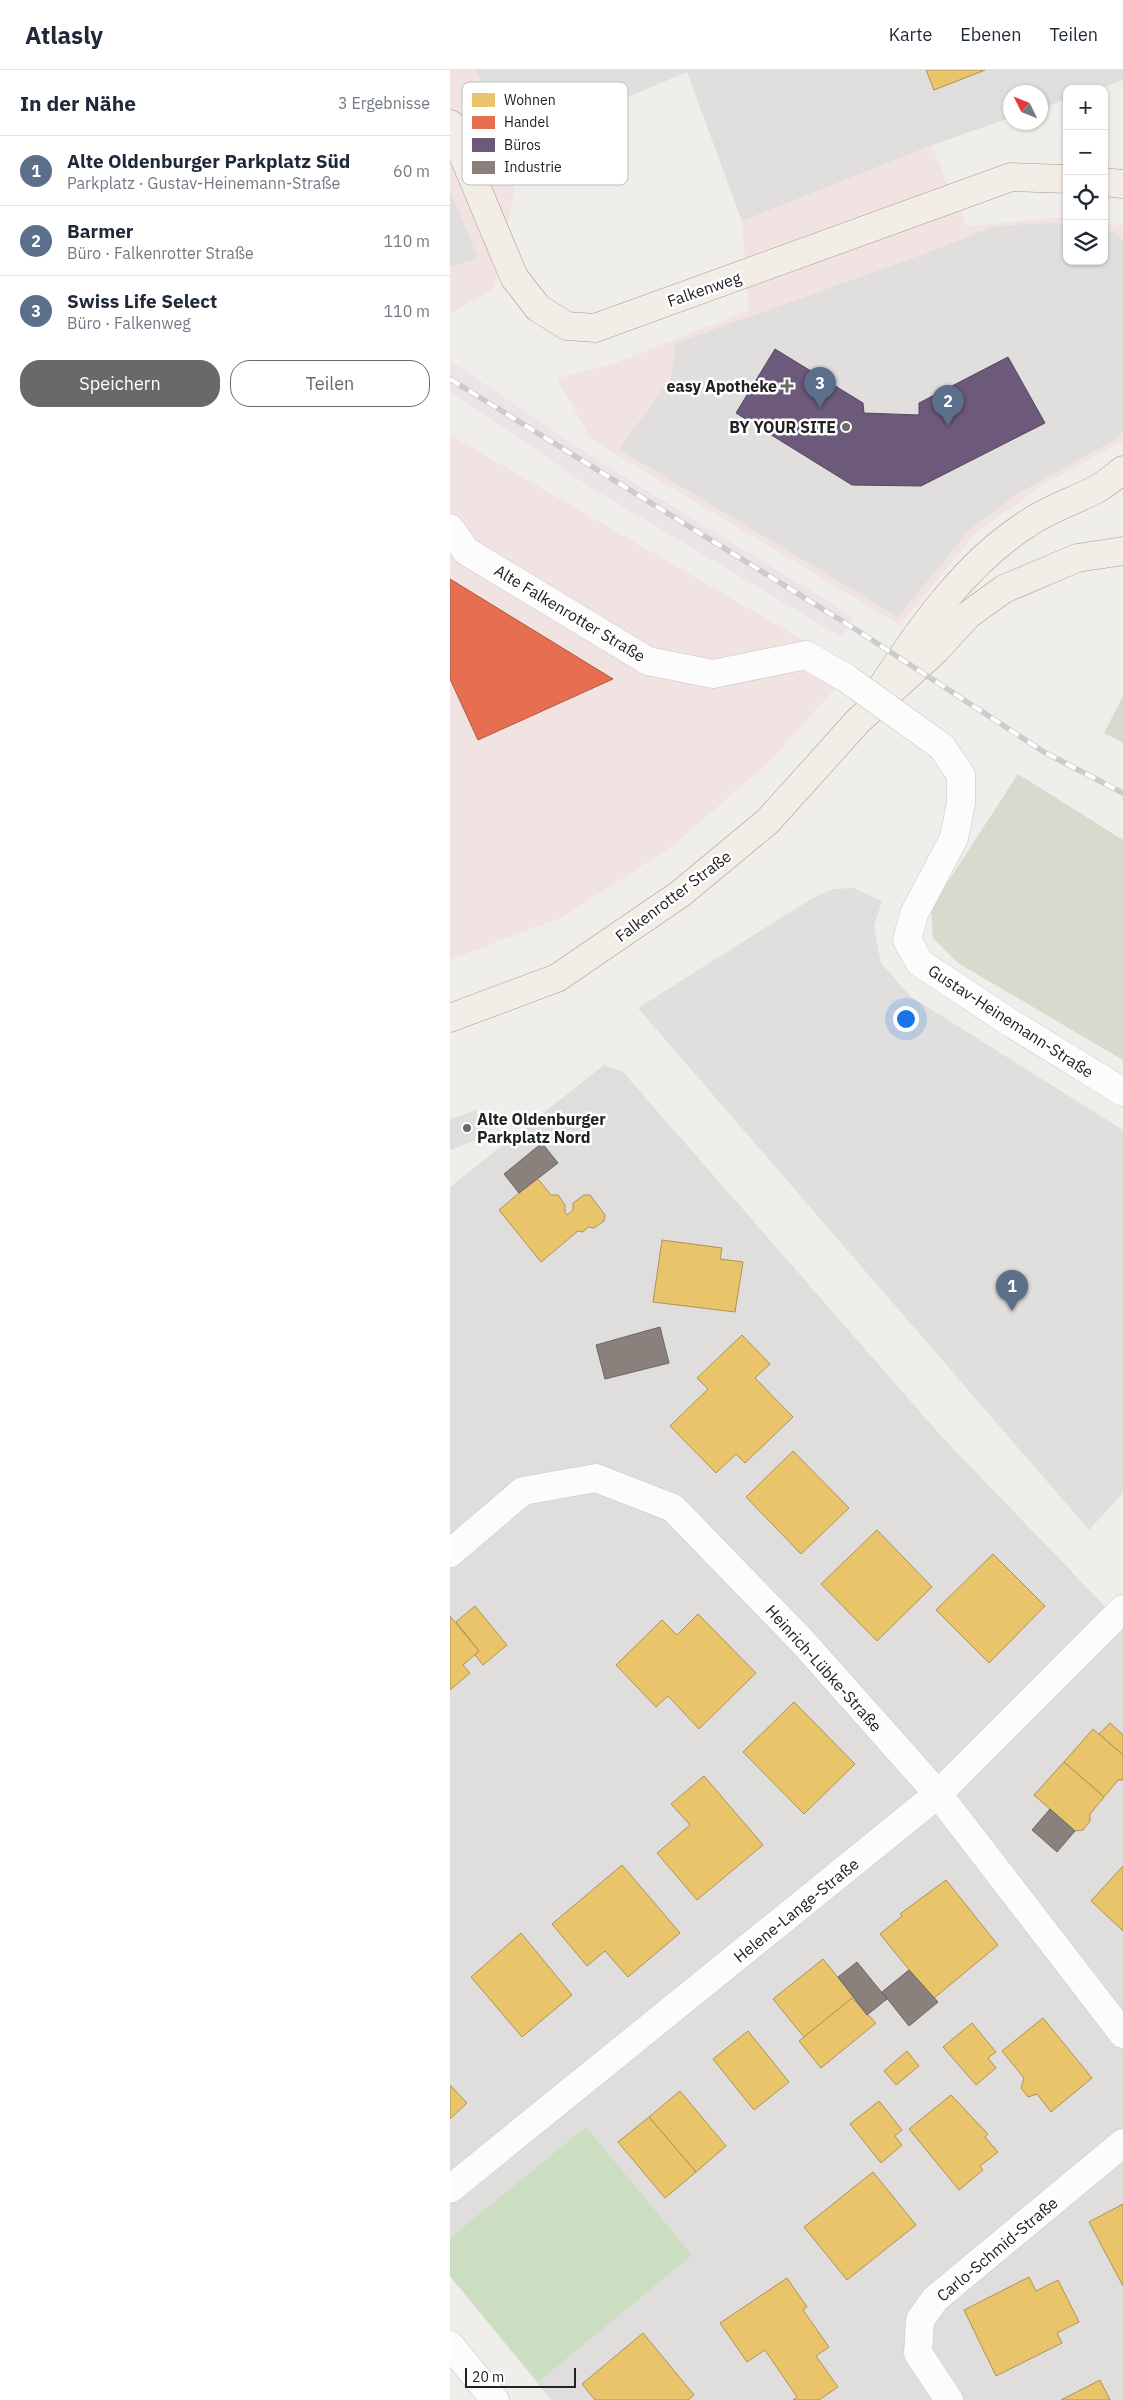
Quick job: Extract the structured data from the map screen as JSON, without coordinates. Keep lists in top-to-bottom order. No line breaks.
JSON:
{"streets":{"main road":["Falkenweg","Falkenrotter Straße"],"street":["Alte Falkenrotter Straße","Gustav-Heinemann-Straße","Heinrich-Lübke-Straße","Helene-Lange-Straße","Carlo-Schmid-Straße"]},"crossings":[["Alte Falkenrotter Straße","Gustav-Heinemann-Straße"],["Heinrich-Lübke-Straße","Helene-Lange-Straße"]],"places":{"health":["easy Apotheke"],"other":["BY YOUR SITE","Alte Oldenburger Parkplatz Nord"]},"legend":["Wohnen","Handel","Büros","Industrie"],"scale_bar":"20 m","north":"top left","page":{"header":"Atlasly","nav":["Karte","Ebenen","Teilen"],"heading":["In der Nähe","3 Ergebnisse"],"map_buttons":["+","−"],"list":[{"mark":"1","name":"Alte Oldenburger Parkplatz Süd","note":"Parkplatz · Gustav-Heinemann-Straße","value":"60 m"},{"mark":"2","name":"Barmer","note":"Büro · Falkenrotter Straße","value":"110 m"},{"mark":"3","name":"Swiss Life Select","note":"Büro · Falkenweg","value":"110 m"}],"buttons":["Speichern","Teilen"],"pins":["3","2","1"],"scale":"20 m"}}
